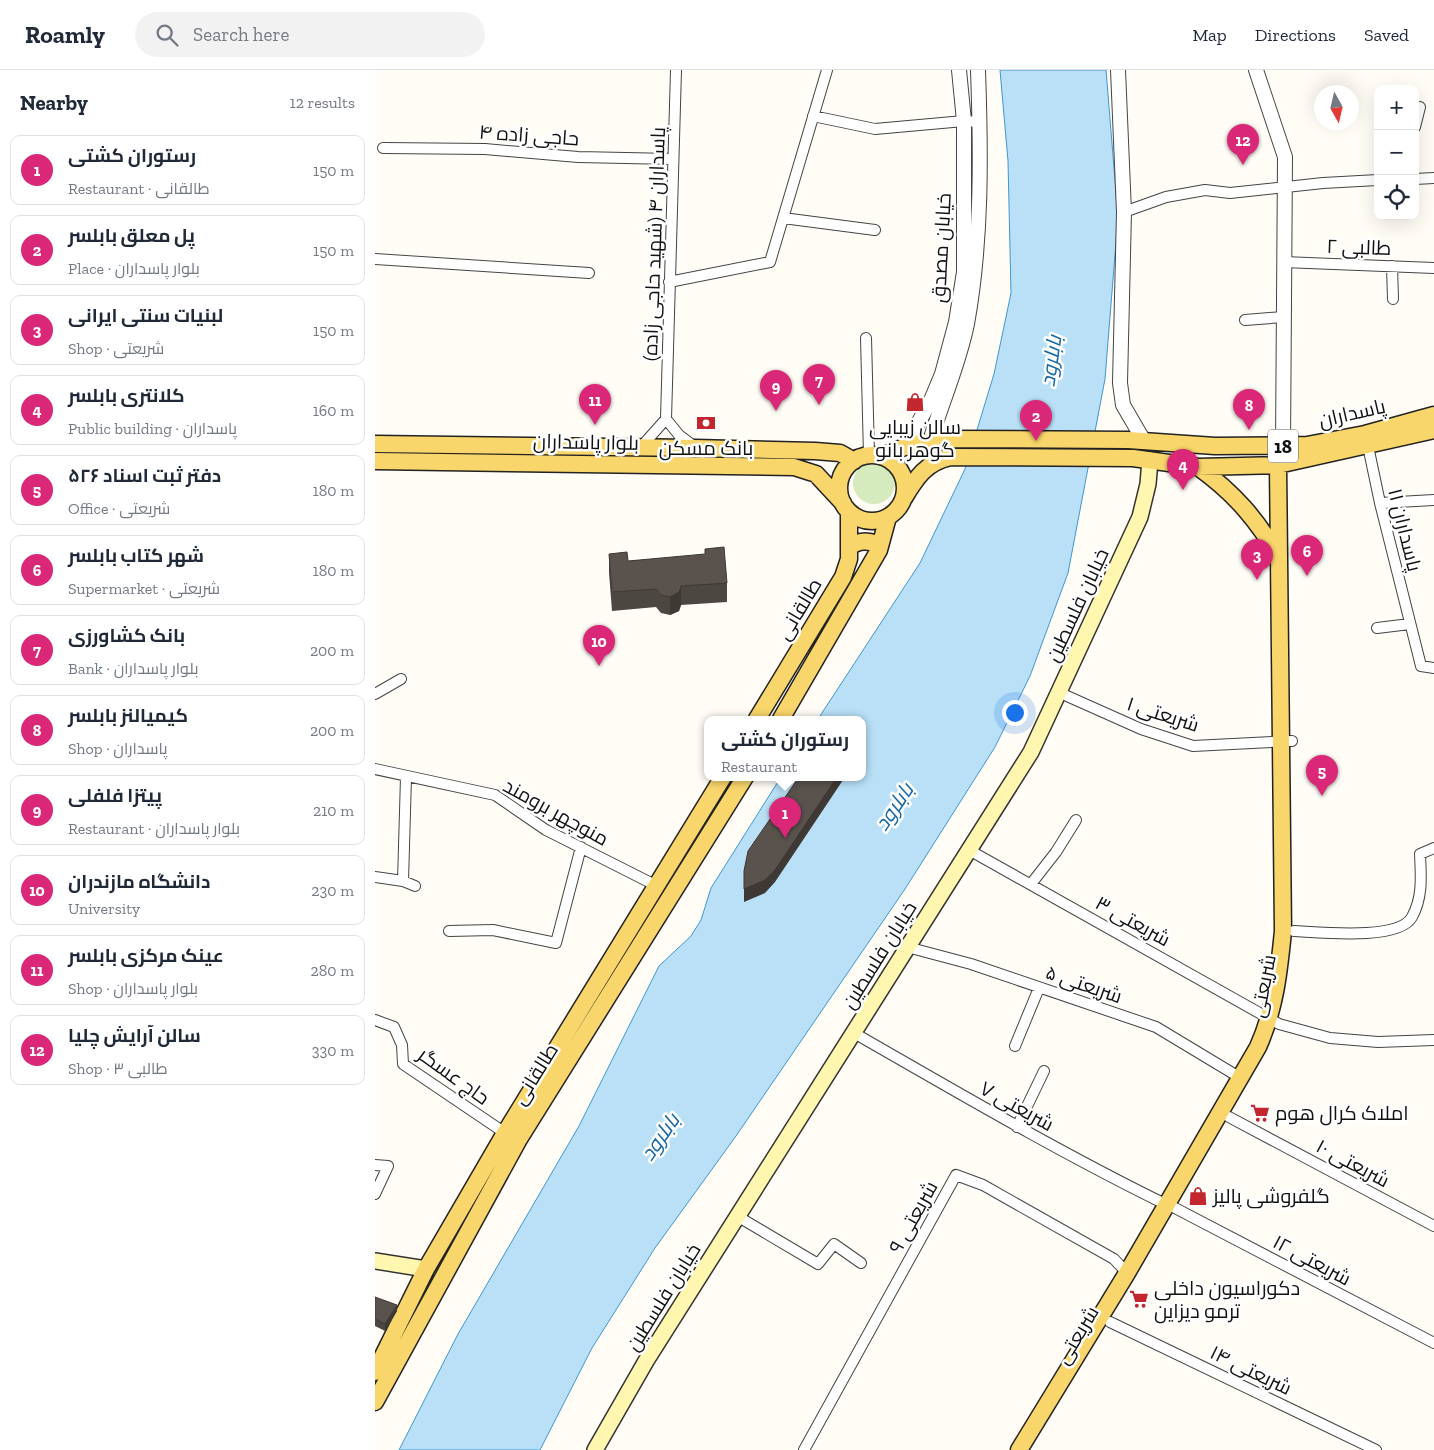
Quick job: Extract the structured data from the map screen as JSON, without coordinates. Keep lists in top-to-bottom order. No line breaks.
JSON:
{"streets":{"main road":["پاسداران","بلوار پاسداران","18","خیابان فلسطین","طالقانی","شریعتی"],"street":["حاجی زاده ۴","پاسداران ۴ (شهید حاجی زاده)","طالبی ۲","خیابان مصدق","پاسداران ۱۱","شریعتی ۱","منوچهر برومند","شریعتی ۳","شریعتی ۵","حاج عسگر","شریعتی ۷","شریعتی ۱۰","شریعتی ۹","شریعتی ۱۲","شریعتی ۱۴"]},"crossings":[["حاجی زاده ۴","پاسداران ۴ (شهید حاجی زاده)"],["پاسداران","پاسداران ۱۱"],["پاسداران","خیابان فلسطین"],["پاسداران","شریعتی"],["بلوار پاسداران","طالقانی"],["خیابان فلسطین","شریعتی ۱"],["خیابان فلسطین","شریعتی ۳"],["خیابان فلسطین","شریعتی ۵"],["خیابان فلسطین","شریعتی ۷"],["طالقانی","منوچهر برومند"],["طالقانی","حاج عسگر"],["شریعتی ۱","شریعتی"],["شریعتی ۳","شریعتی"],["شریعتی ۵","شریعتی"],["شریعتی","شریعتی ۷"],["شریعتی","شریعتی ۱۰"],["شریعتی","شریعتی ۹"],["شریعتی","شریعتی ۱۲"],["شریعتی","شریعتی ۱۴"],["شریعتی ۷","شریعتی ۱۲"]],"water":["بابلرود"],"places":{"shop":["سالن زیبایی گوهر بانو","گلفروشی پالیز"],"bank":["بانک مسکن"],"supermarket":["املاک کرال هوم","دکوراسیون داخلی ترمو دیزاین"]},"north":"bottom","page":{"header":"Roamly","search":"Search here","nav":["Map","Directions","Saved"],"heading":["Nearby","12 results"],"map_buttons":["+","−"],"pins":["12","7","9","11","8","2","4","6","3","10","5","1"],"list":[{"mark":"1","name":"رستوران کشتی","note":"Restaurant · طالقانی","value":"150 m"},{"mark":"2","name":"پل معلق بابلسر","note":"Place · بلوار پاسداران","value":"150 m"},{"mark":"3","name":"لبنیات سنتی ایرانی","note":"Shop · شریعتی","value":"150 m"},{"mark":"4","name":"کلانتری بابلسر","note":"Public building · پاسداران","value":"160 m"},{"mark":"5","name":"دفتر ثبت اسناد ۵۲۶","note":"Office · شریعتی","value":"180 m"},{"mark":"6","name":"شهر کتاب بابلسر","note":"Supermarket · شریعتی","value":"180 m"},{"mark":"7","name":"بانک کشاورزی","note":"Bank · بلوار پاسداران","value":"200 m"},{"mark":"8","name":"کیمیالنز بابلسر","note":"Shop · پاسداران","value":"200 m"},{"mark":"9","name":"پیتزا فلفلی","note":"Restaurant · بلوار پاسداران","value":"210 m"},{"mark":"10","name":"دانشگاه مازندران","note":"University","value":"230 m"},{"mark":"11","name":"عینک مرکزی بابلسر","note":"Shop · بلوار پاسداران","value":"280 m"},{"mark":"12","name":"سالن آرایش چلیا","note":"Shop · طالبی ۳","value":"330 m"}],"popup":["رستوران کشتی","Restaurant"]}}
